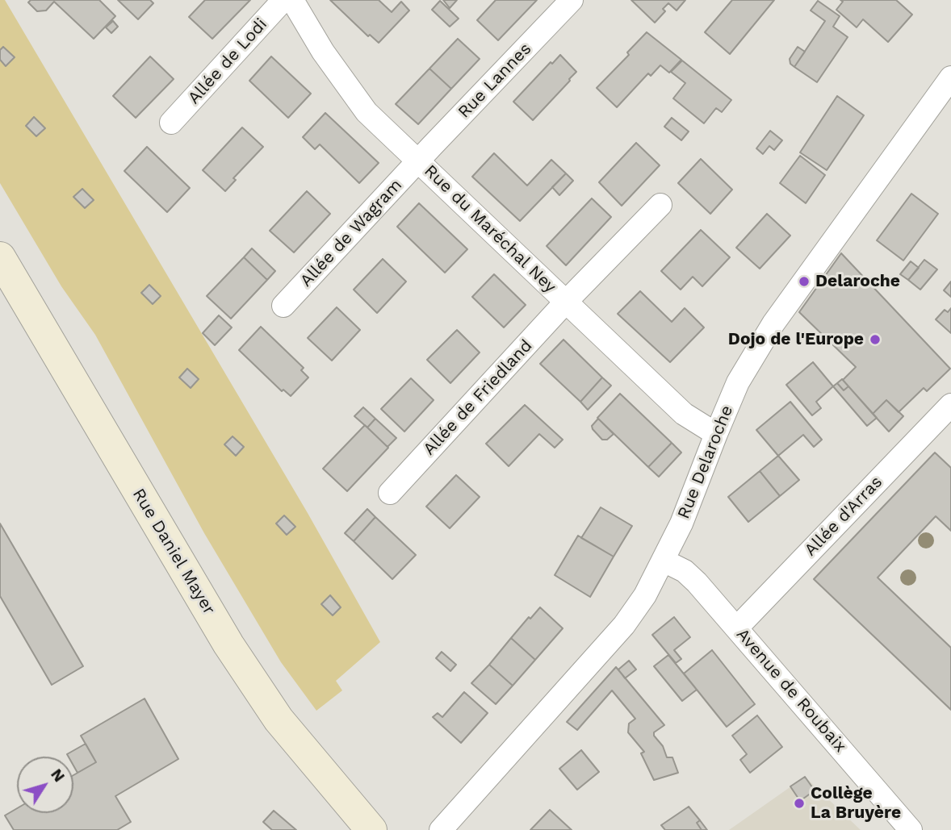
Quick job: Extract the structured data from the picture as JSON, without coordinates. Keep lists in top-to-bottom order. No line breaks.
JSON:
{"streets":{"main road":["Rue Daniel Mayer"],"street":["Allée de Lodi","Rue Lannes","Rue du Maréchal Ney","Allée de Wagram","Allée de Friedland","Rue Delaroche","Allée d'Arras","Avenue de Roubaix"]},"crossings":[["Rue Lannes","Rue du Maréchal Ney"],["Rue Lannes","Allée de Wagram"],["Rue du Maréchal Ney","Allée de Wagram"],["Rue du Maréchal Ney","Allée de Friedland"],["Rue du Maréchal Ney","Rue Delaroche"],["Rue Delaroche","Avenue de Roubaix"],["Allée d'Arras","Avenue de Roubaix"]],"places":["Delaroche","Dojo de l'Europe","Collège La Bruyère"],"north":"top right"}
